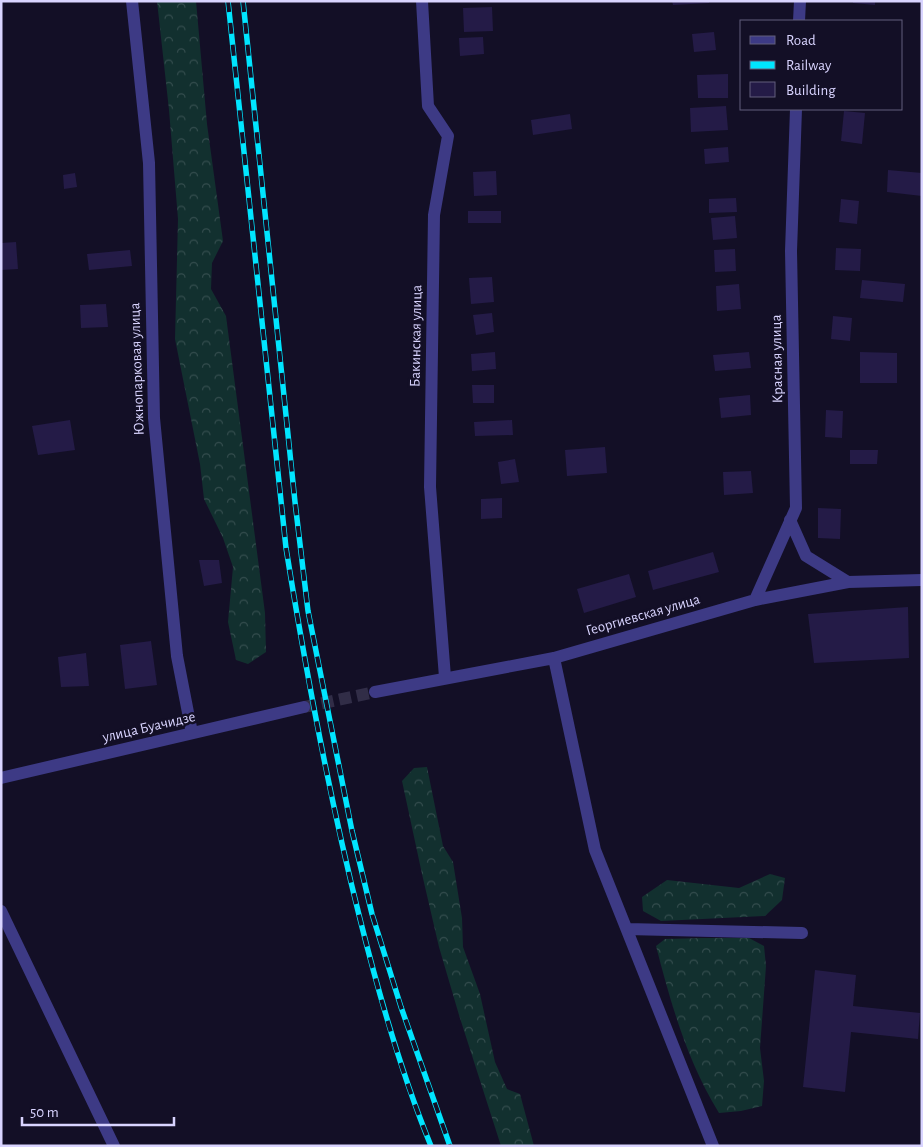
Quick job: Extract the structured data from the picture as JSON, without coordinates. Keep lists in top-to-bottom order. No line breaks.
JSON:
{"streets":{"street":["Бакинская улица","Красная улица","Южнопарковая улица","Георгиевская улица","улица Буачидзе"]},"crossings":[["Бакинская улица","Георгиевская улица"],["Красная улица","Георгиевская улица"],["Южнопарковая улица","улица Буачидзе"]],"legend":["Road","Railway","Building"],"scale_bar":"50 m"}
